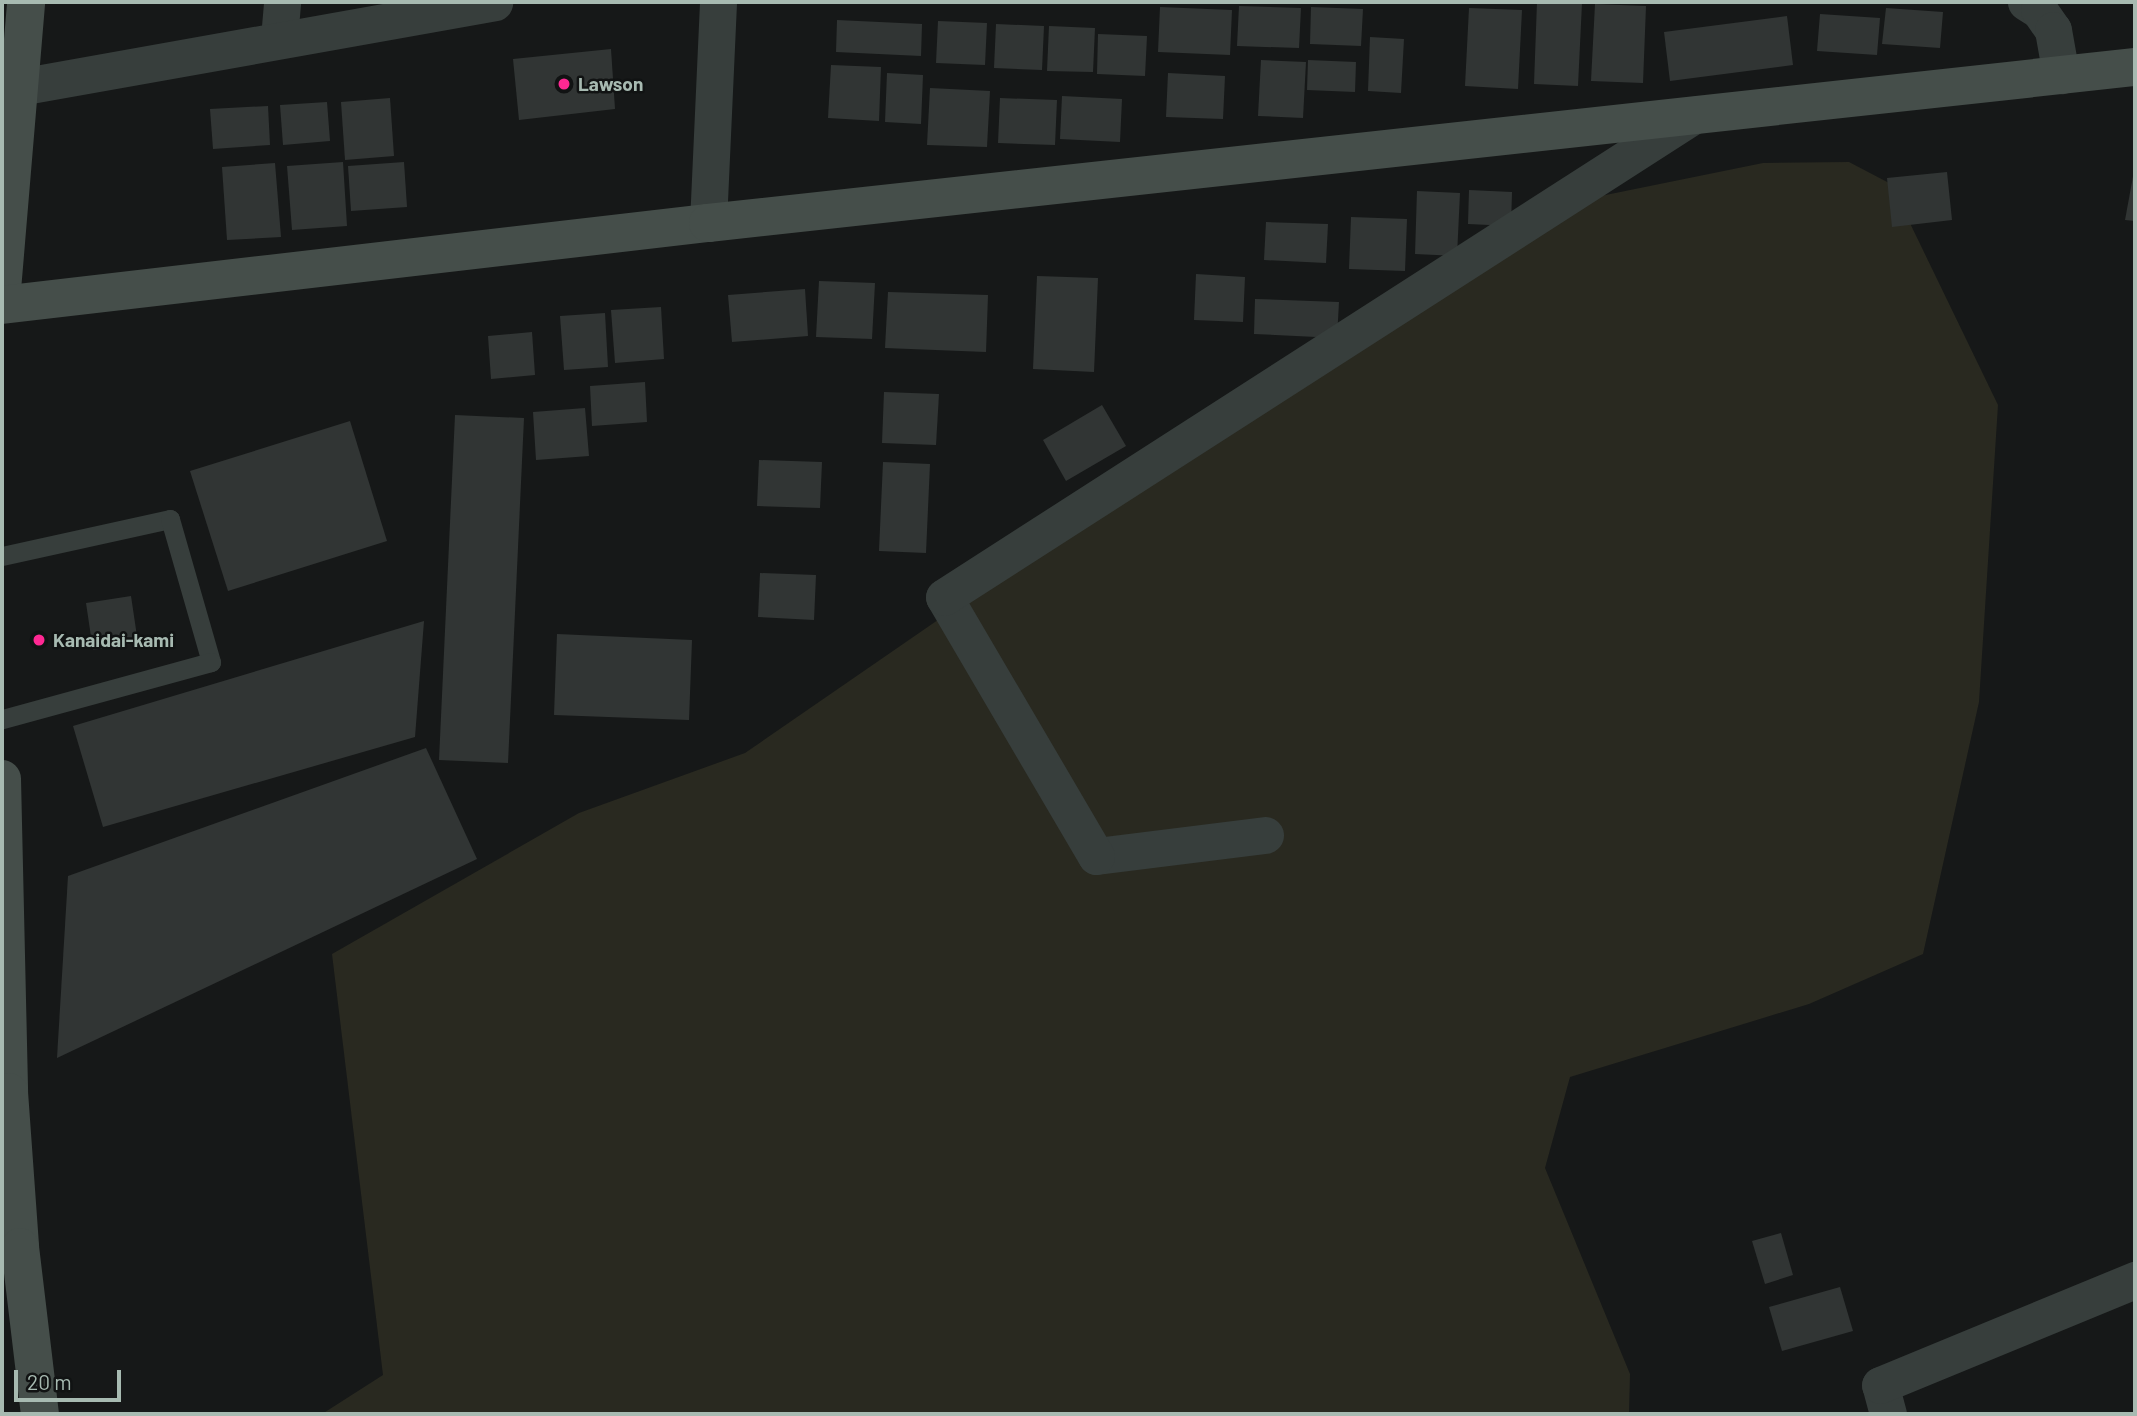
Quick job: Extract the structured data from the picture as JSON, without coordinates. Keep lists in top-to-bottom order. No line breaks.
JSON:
{"places":["Lawson","Kanaidai-kami"],"scale_bar":"20 m"}
